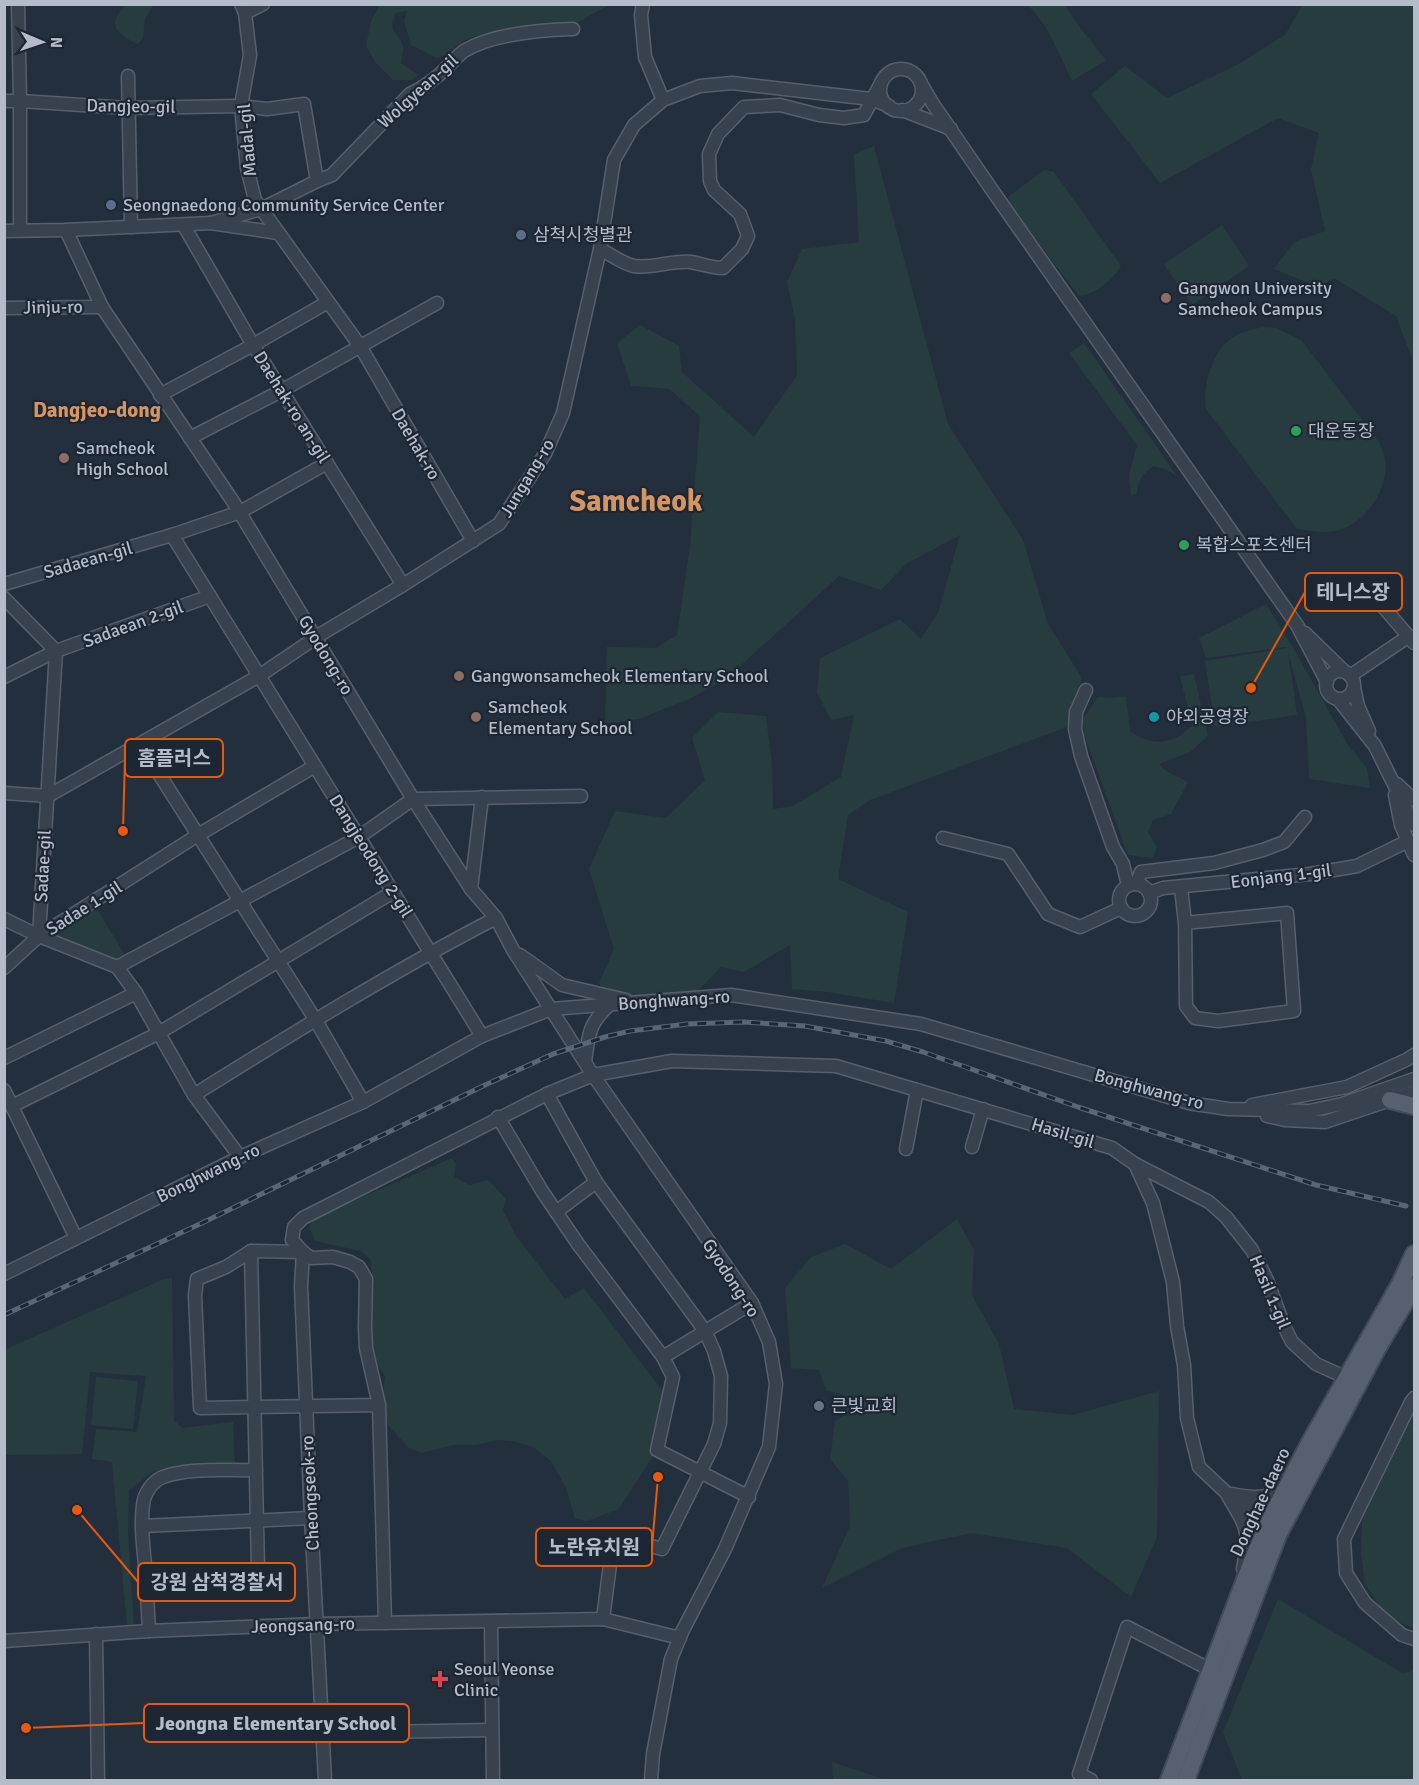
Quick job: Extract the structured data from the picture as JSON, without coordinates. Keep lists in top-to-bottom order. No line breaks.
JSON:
{"streets":{"main road":["Donghae-daero"],"street":["Wolgyean-gil","Dangjeo-gil","Madal-gil","Jinju-ro","Daehak-ro an-gil","Daehak-ro","Jungang-ro","Sadaean-gil","Sadaean 2-gil","Gyodong-ro","Dangjeodong 2-gil","Sadae-gil","Eonjang 1-gil","Sadae 1-gil","Bonghwang-ro","Hasil-gil","Hasil 1-gil","Cheongseok-ro","Jeongsang-ro"]},"crossings":[["Wolgyean-gil","Madal-gil"],["Dangjeo-gil","Madal-gil"],["Madal-gil","Daehak-ro"],["Jinju-ro","Gyodong-ro"],["Daehak-ro an-gil","Jungang-ro"],["Daehak-ro","Jungang-ro"],["Jungang-ro","Sadaean 2-gil"],["Jungang-ro","Gyodong-ro"],["Jungang-ro","Dangjeodong 2-gil"],["Jungang-ro","Sadae-gil"],["Sadaean-gil","Sadaean 2-gil"],["Sadaean 2-gil","Dangjeodong 2-gil"],["Gyodong-ro","Bonghwang-ro"],["Gyodong-ro","Hasil-gil"],["Gyodong-ro","Cheongseok-ro"],["Gyodong-ro","Jeongsang-ro"],["Dangjeodong 2-gil","Sadae 1-gil"],["Dangjeodong 2-gil","Bonghwang-ro"],["Sadae-gil","Sadae 1-gil"],["Hasil-gil","Hasil 1-gil"],["Hasil-gil","Cheongseok-ro"],["Hasil 1-gil","Donghae-daero"],["Cheongseok-ro","Jeongsang-ro"]],"districts":["Dangjeo-dong","Samcheok"],"places":{"other":["Seongnaedong Community Service Center","삼척시청별관","Gangwon University Samcheok Campus","대운동장","Samcheok High School","복합스포츠센터","Gangwonsamcheok Elementary School","테니스장","Samcheok Elementary School","야외공영장","홈플러스","큰빛교회","노란유치원","강원 삼척경찰서","Jeongna Elementary School"],"health":["Seoul Yeonse Clinic"]},"north":"right"}
